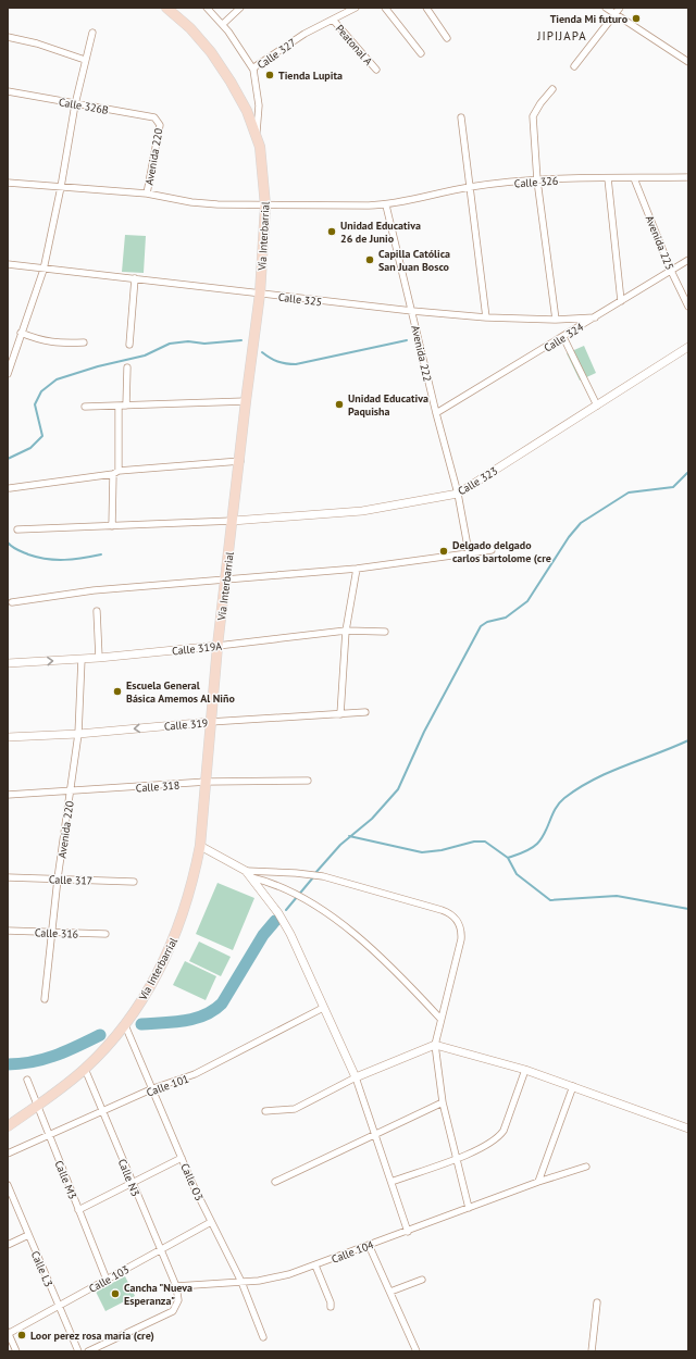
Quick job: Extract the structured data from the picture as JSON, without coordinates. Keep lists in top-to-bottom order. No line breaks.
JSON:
{"streets":{"main road":["Vía Interbarrial"],"street":["Peatonal A","Calle 327","Calle 326B","Avenida 220","Calle 326","Avenida 225","Calle 325","Calle 324","Avenida 222","Calle 323","Calle 319A","Calle 319","Calle 318","Calle 317","Calle 316","Calle 101","Calle N3","Calle M3","Calle O3","Calle 104","Calle L3","Calle 103"]},"crossings":[["Peatonal A","Calle 327"],["Calle 327","Vía Interbarrial"],["Calle 326B","Avenida 220"],["Avenida 220","Calle 319A"],["Avenida 220","Calle 319"],["Avenida 220","Calle 318"],["Avenida 220","Calle 317"],["Avenida 220","Calle 316"],["Calle 326","Avenida 225"],["Calle 326","Avenida 222"],["Vía Interbarrial","Calle 325"],["Vía Interbarrial","Calle 323"],["Vía Interbarrial","Calle 319A"],["Vía Interbarrial","Calle 319"],["Vía Interbarrial","Calle 318"],["Vía Interbarrial","Calle N3"],["Vía Interbarrial","Calle M3"],["Vía Interbarrial","Calle O3"],["Avenida 225","Calle 324"],["Calle 325","Calle 324"],["Calle 325","Avenida 222"],["Calle 324","Avenida 222"],["Avenida 222","Calle 323"],["Calle 101","Calle N3"],["Calle 101","Calle M3"],["Calle 101","Calle O3"],["Calle N3","Calle 104"],["Calle N3","Calle 103"],["Calle M3","Calle 103"],["Calle O3","Calle 104"],["Calle O3","Calle 103"],["Calle L3","Calle 103"]],"one_way":["Calle 319"],"districts":["JIPIJAPA"],"places":["Tienda Mi futuro","Tienda Lupita","Unidad Educativa 26 de Junio","Capilla Católica San Juan Bosco","Unidad Educativa Paquisha","Delgado delgado carlos bartolome (cre","Escuela General Básica Amemos Al Niño","Cancha \"Nueva Esperanza\"","Loor perez rosa maria (cre)"]}
